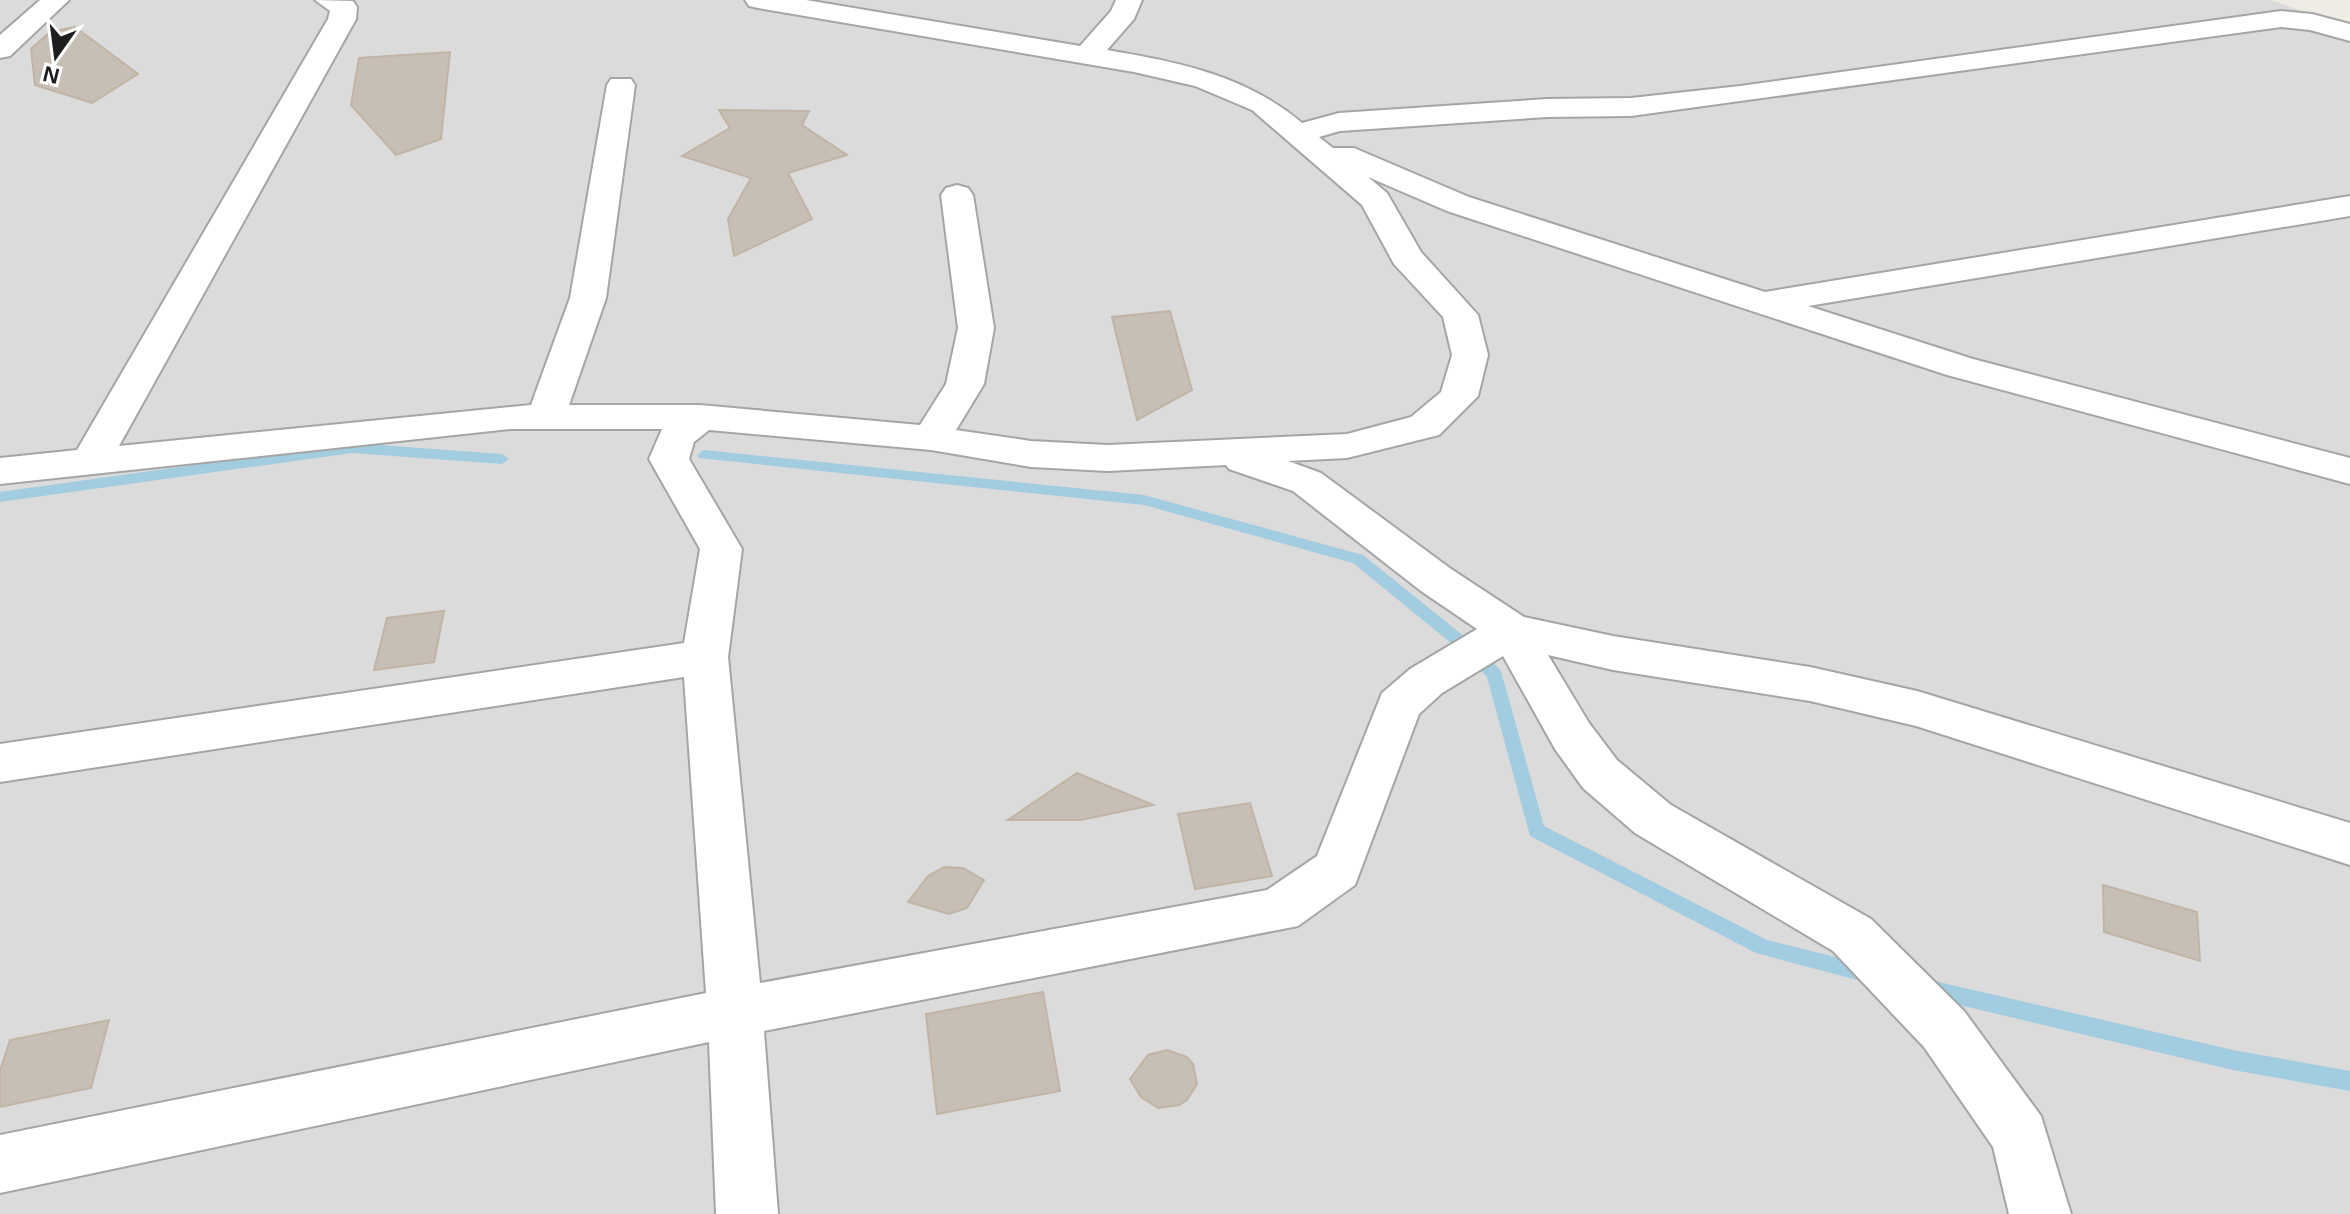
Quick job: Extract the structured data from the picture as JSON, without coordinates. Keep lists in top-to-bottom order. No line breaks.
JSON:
{"north":"bottom"}
